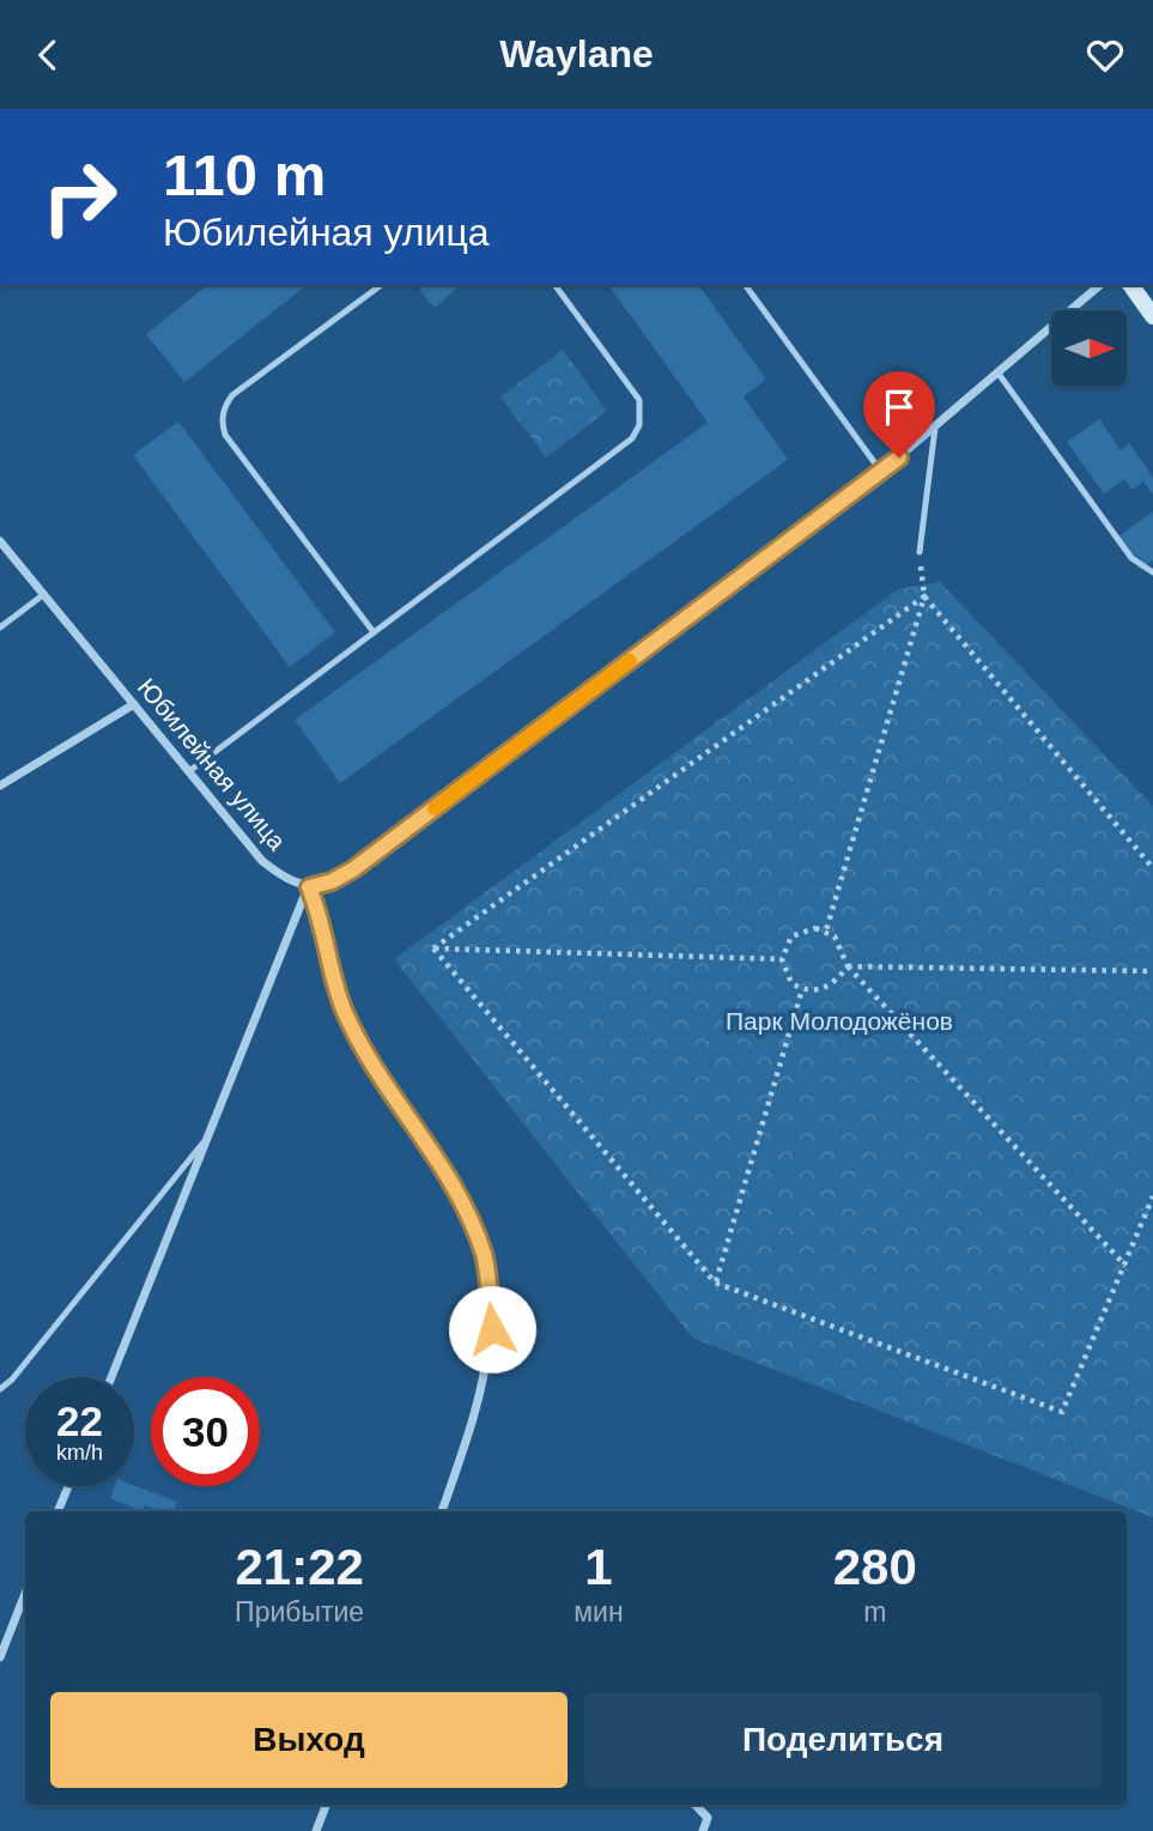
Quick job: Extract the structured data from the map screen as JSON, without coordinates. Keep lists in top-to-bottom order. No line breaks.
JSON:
{"streets":{"street":["Юбилейная улица"]},"parks":["Парк Молодожёнов"],"north":"right","page":{"header":"Waylane","turn":["110 m","Юбилейная улица"],"speed":"22 km/h","limit":"30","eta":["21:22","Прибытие","1","мин","280","m"],"buttons":["Выход","Поделиться"]}}
